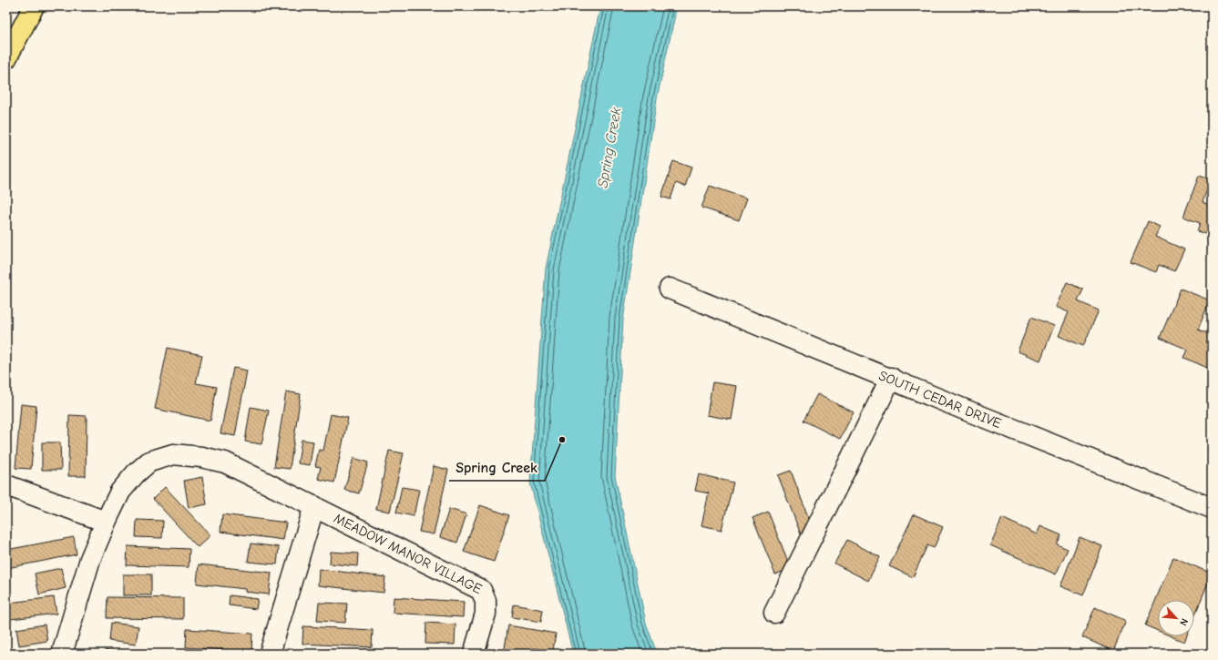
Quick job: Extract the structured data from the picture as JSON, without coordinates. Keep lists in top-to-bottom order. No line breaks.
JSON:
{"streets":{"street":["SOUTH CEDAR DRIVE","MEADOW MANOR VILLAGE"]},"water":["Spring Creek"],"places":["Spring Creek"],"north":"bottom right"}
